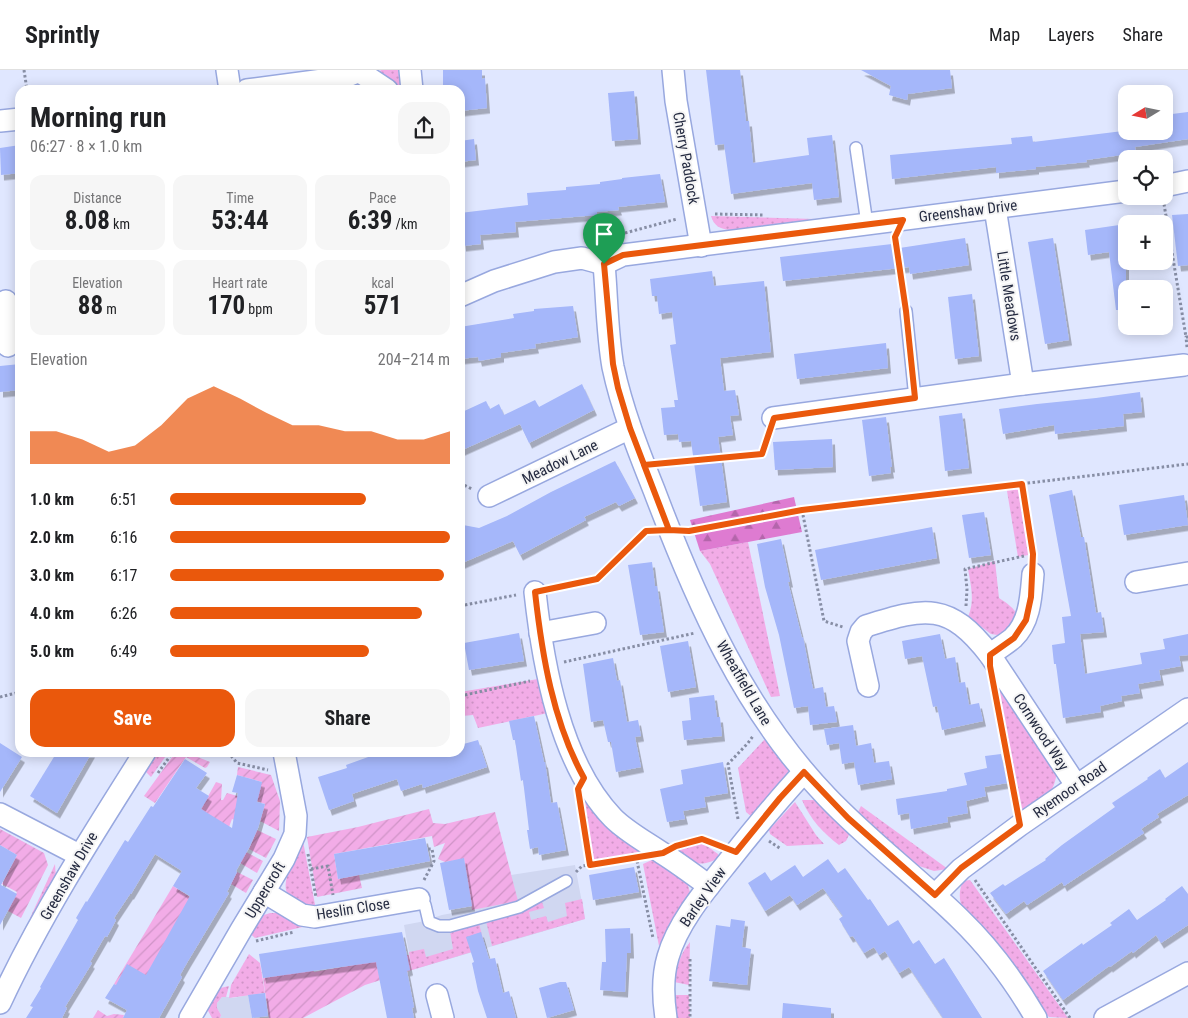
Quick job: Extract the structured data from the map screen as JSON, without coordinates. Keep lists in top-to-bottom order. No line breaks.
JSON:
{"streets":{"street":["Cherry Paddock","Greenshaw Drive","Little Meadows","Meadow Lane","Wheatfield Lane","Cornwood Way","Ryemoor Road","Uppercroft","Barley View","Heslin Close"]},"crossings":[["Cherry Paddock","Greenshaw Drive"],["Greenshaw Drive","Little Meadows"],["Greenshaw Drive","Wheatfield Lane"],["Meadow Lane","Wheatfield Lane"],["Wheatfield Lane","Ryemoor Road"],["Wheatfield Lane","Barley View"],["Cornwood Way","Ryemoor Road"],["Uppercroft","Heslin Close"]],"north":"left","page":{"header":"Sprintly","nav":["Map","Layers","Share"],"map_buttons":["+","−"],"heading":["Morning run","06:27 · 8 × 1.0 km"],"stats":[["Distance","8.08 km"],["Time","53:44"],["Pace","6:39 /km"],["Elevation","88 m"],["Heart rate","170 bpm"],["kcal","571"]],"chart":["Elevation","204–214 m"],"list":[{"name":"1.0 km","note":"6:51"},{"name":"2.0 km","note":"6:16"},{"name":"3.0 km","note":"6:17"},{"name":"4.0 km","note":"6:26"},{"name":"5.0 km","note":"6:49"}],"buttons":["Save","Share"]}}
